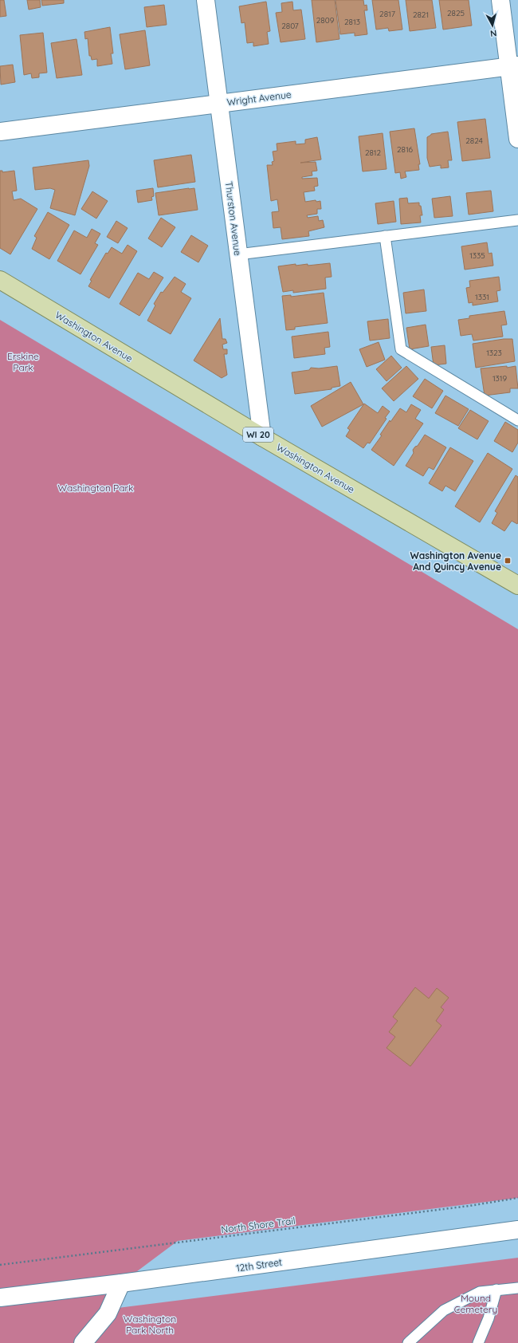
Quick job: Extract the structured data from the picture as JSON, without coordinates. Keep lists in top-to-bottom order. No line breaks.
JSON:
{"streets":{"main road":["Washington Avenue","WI 20"],"street":["Wright Avenue","Thurston Avenue","12th Street"],"path":["North Shore Trail"]},"crossings":[["Wright Avenue","Thurston Avenue"],["Thurston Avenue","Washington Avenue"]],"parks":["Erskine Park","Washington Park","Mound Cemetery","Washington Park North"],"places":{"transit":["Washington Avenue And Quincy Avenue"]},"house_numbers":["2825","2817","2821","2809","2813","2807","2824","2816","2812","1335","1331","1323","1319"],"north":"bottom"}
